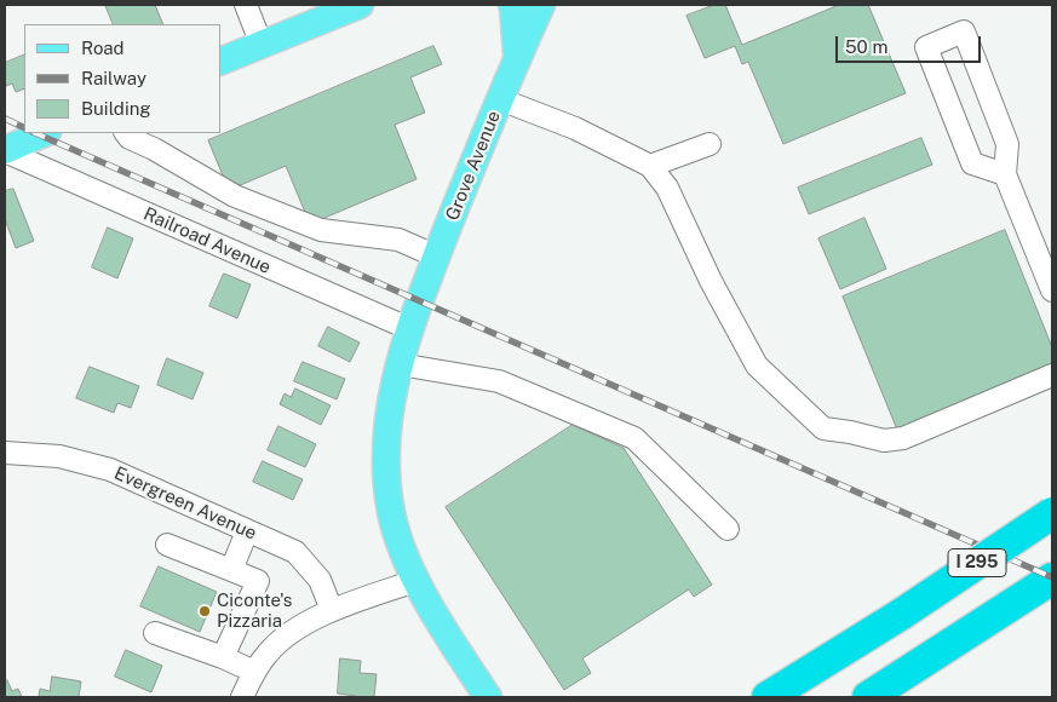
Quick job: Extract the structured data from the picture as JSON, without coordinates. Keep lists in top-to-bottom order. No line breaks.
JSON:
{"streets":{"highway":["I 295"],"main road":["Grove Avenue"],"street":["Railroad Avenue","Evergreen Avenue"]},"crossings":[["Grove Avenue","Railroad Avenue"]],"places":["Ciconte's Pizzaria"],"legend":["Road","Railway","Building"],"scale_bar":"50 m"}
